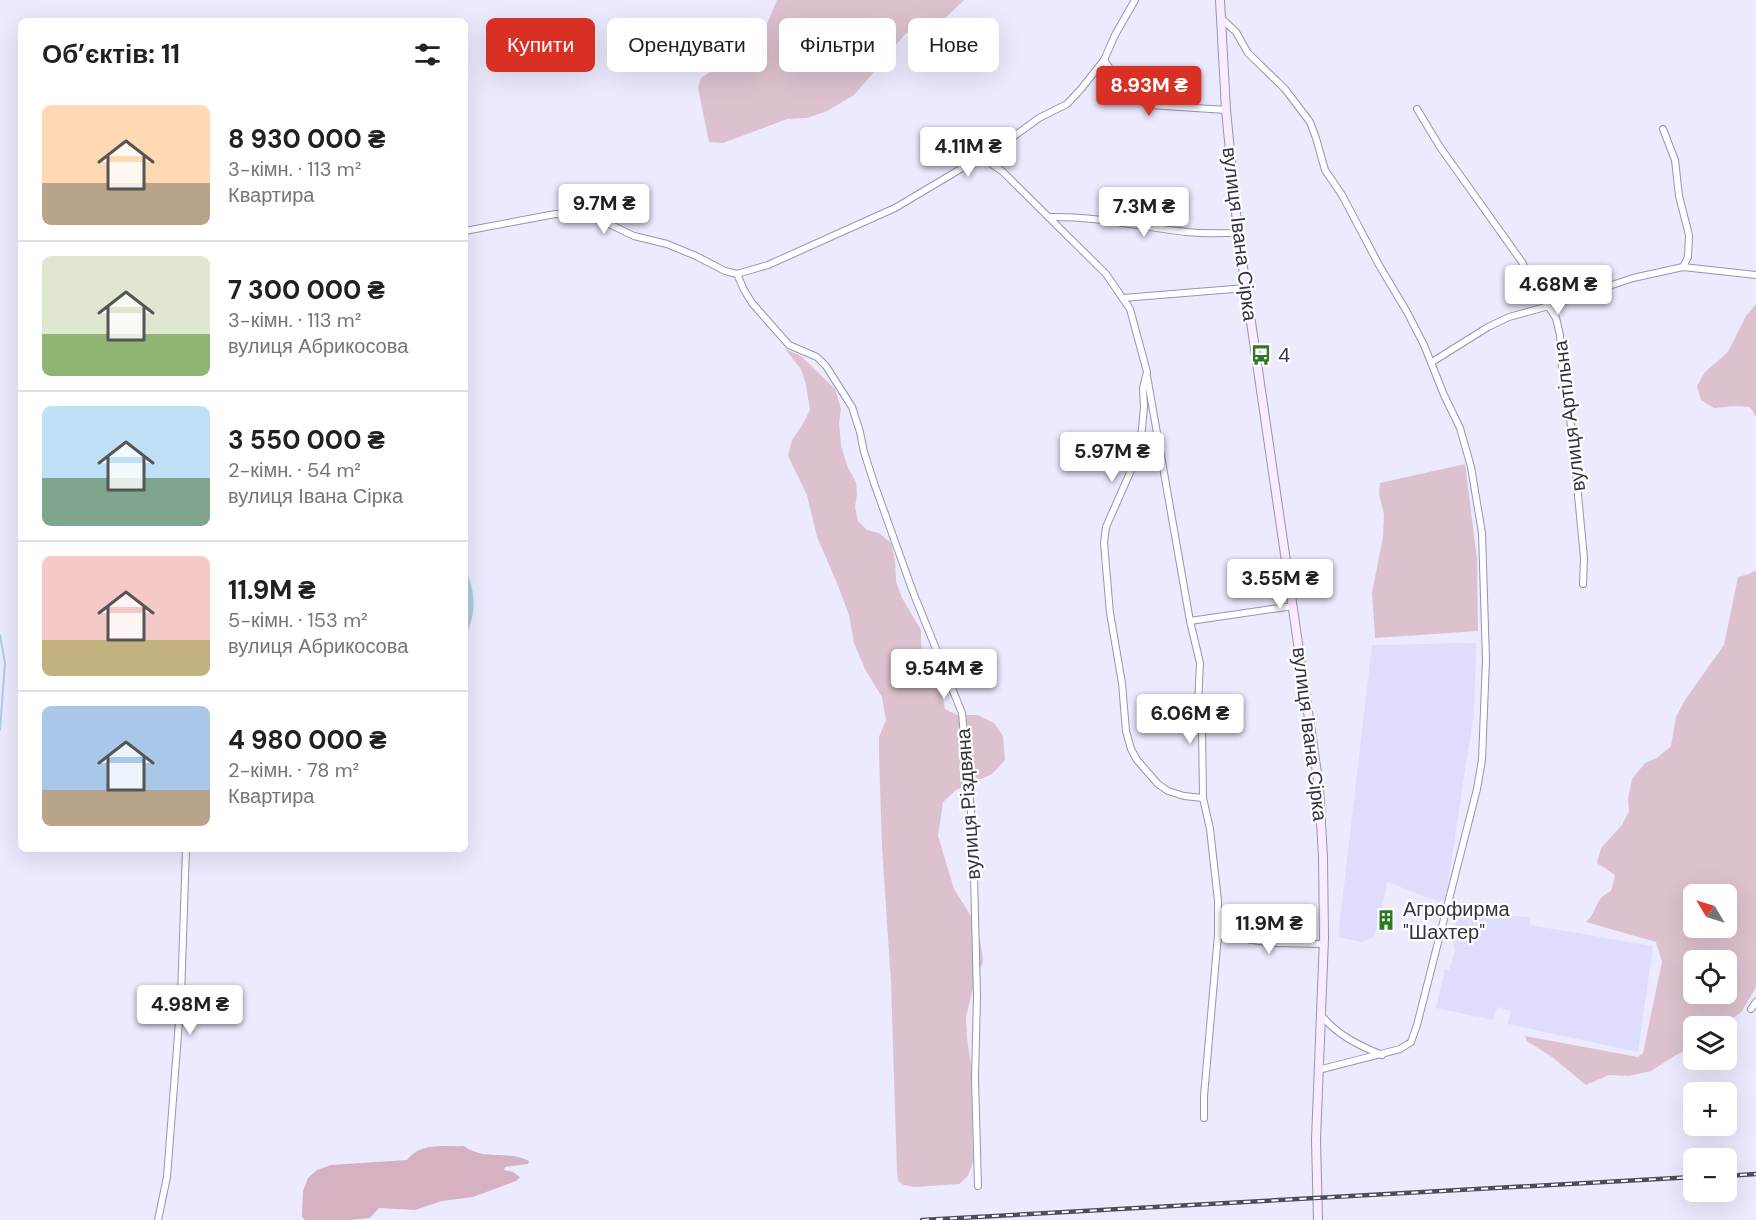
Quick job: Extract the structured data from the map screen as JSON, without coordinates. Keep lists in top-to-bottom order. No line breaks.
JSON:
{"streets":{"street":["вулиця Івана Сірка","вулиця Артільна","вулиця Різдвяна"]},"places":{"bus stop":["4"],"building":["Агрофирма \"Шахтер\""]},"north":"top left","page":{"chip":["Купити","Орендувати","Фільтри","Нове"],"heading":"Об’єктів: 11","price":["8.93M ₴","4.11M ₴","9.7M ₴","7.3M ₴","4.68M ₴","5.97M ₴","3.55M ₴","9.54M ₴","6.06M ₴","11.9M ₴","4.98M ₴"],"list":[{"name":"8 930 000 ₴","note":"3-кімн. · 113 m² · Квартира"},{"name":"7 300 000 ₴","note":"3-кімн. · 113 m² · вулиця Абрикосова"},{"name":"3 550 000 ₴","note":"2-кімн. · 54 m² · вулиця Івана Сірка"},{"name":"11.9M ₴","note":"5-кімн. · 153 m² · вулиця Абрикосова"},{"name":"4 980 000 ₴","note":"2-кімн. · 78 m² · Квартира"}],"map_buttons":["+","−"]}}
